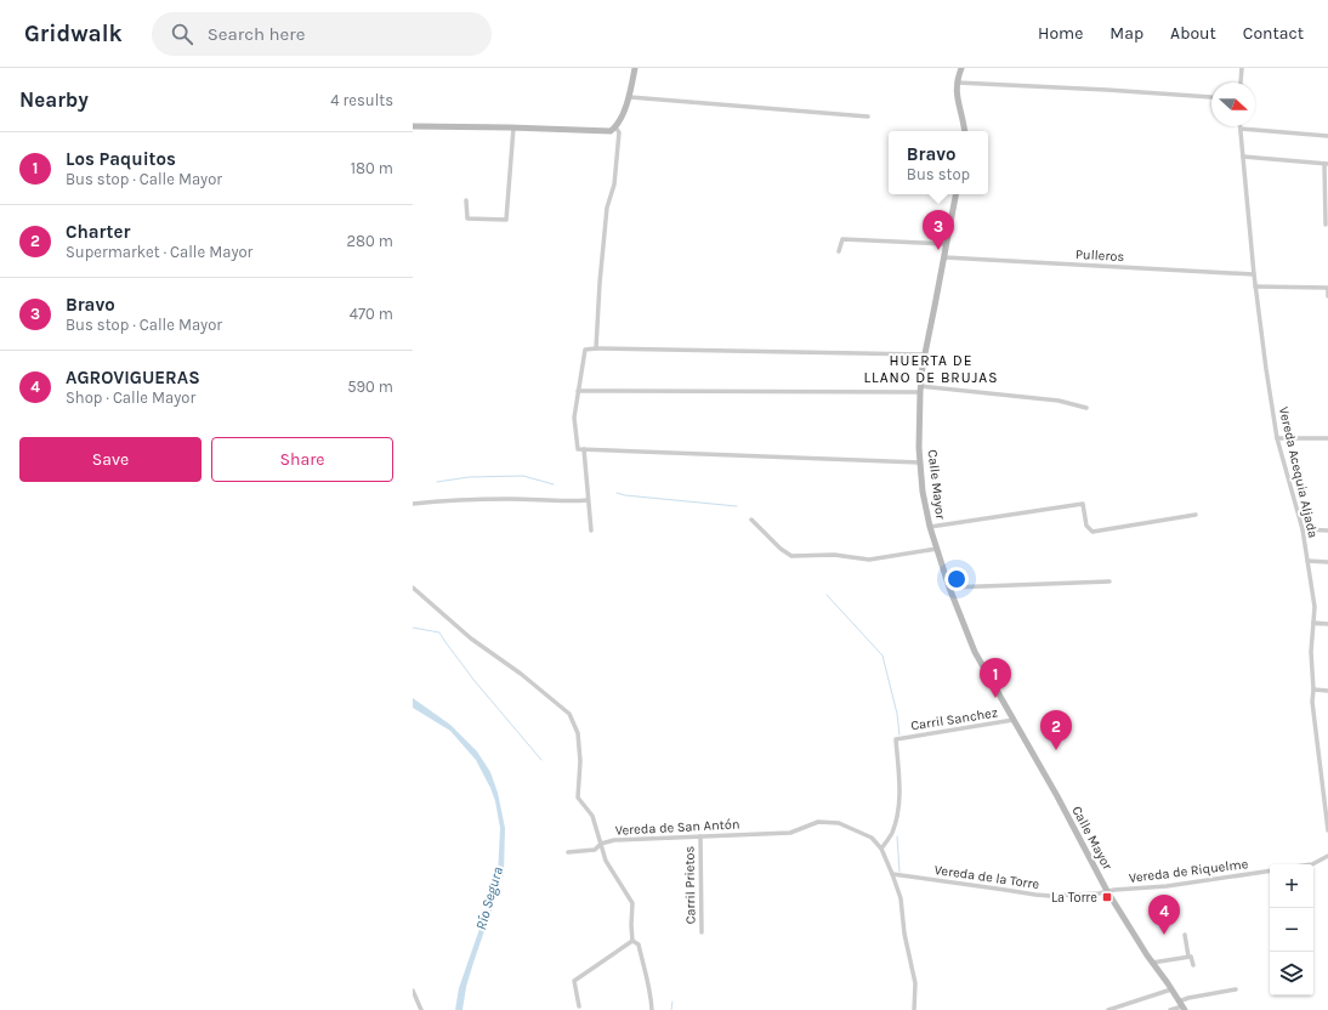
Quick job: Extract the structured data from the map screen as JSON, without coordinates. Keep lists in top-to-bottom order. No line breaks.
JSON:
{"streets":{"main road":["Calle Mayor"],"street":["Pulleros","Vereda Acequia Aljada","Carril Sanchez","Vereda de San Antón","Vereda de Riquelme","Vereda de la Torre","Carril Prietos"]},"crossings":[["Pulleros","Vereda Acequia Aljada"],["Pulleros","Calle Mayor"],["Calle Mayor","Carril Sanchez"],["Calle Mayor","Vereda de Riquelme"],["Calle Mayor","Vereda de la Torre"],["Carril Sanchez","Vereda de San Antón"],["Vereda de San Antón","Carril Prietos"],["Vereda de Riquelme","Vereda de la Torre"]],"districts":["HUERTA DE LLANO DE BRUJAS"],"water":["Río Segura"],"places":{"transit":["La Torre"]},"north":"right","page":{"header":"Gridwalk","search":"Search here","nav":["Home","Map","About","Contact"],"heading":["Nearby","4 results"],"list":[{"mark":"1","name":"Los Paquitos","note":"Bus stop · Calle Mayor","value":"180 m"},{"mark":"2","name":"Charter","note":"Supermarket · Calle Mayor","value":"280 m"},{"mark":"3","name":"Bravo","note":"Bus stop · Calle Mayor","value":"470 m"},{"mark":"4","name":"AGROVIGUERAS","note":"Shop · Calle Mayor","value":"590 m"}],"popup":["Bravo","Bus stop"],"pins":["3","1","2","4"],"buttons":["Save","Share"],"map_buttons":["+","−"]}}
